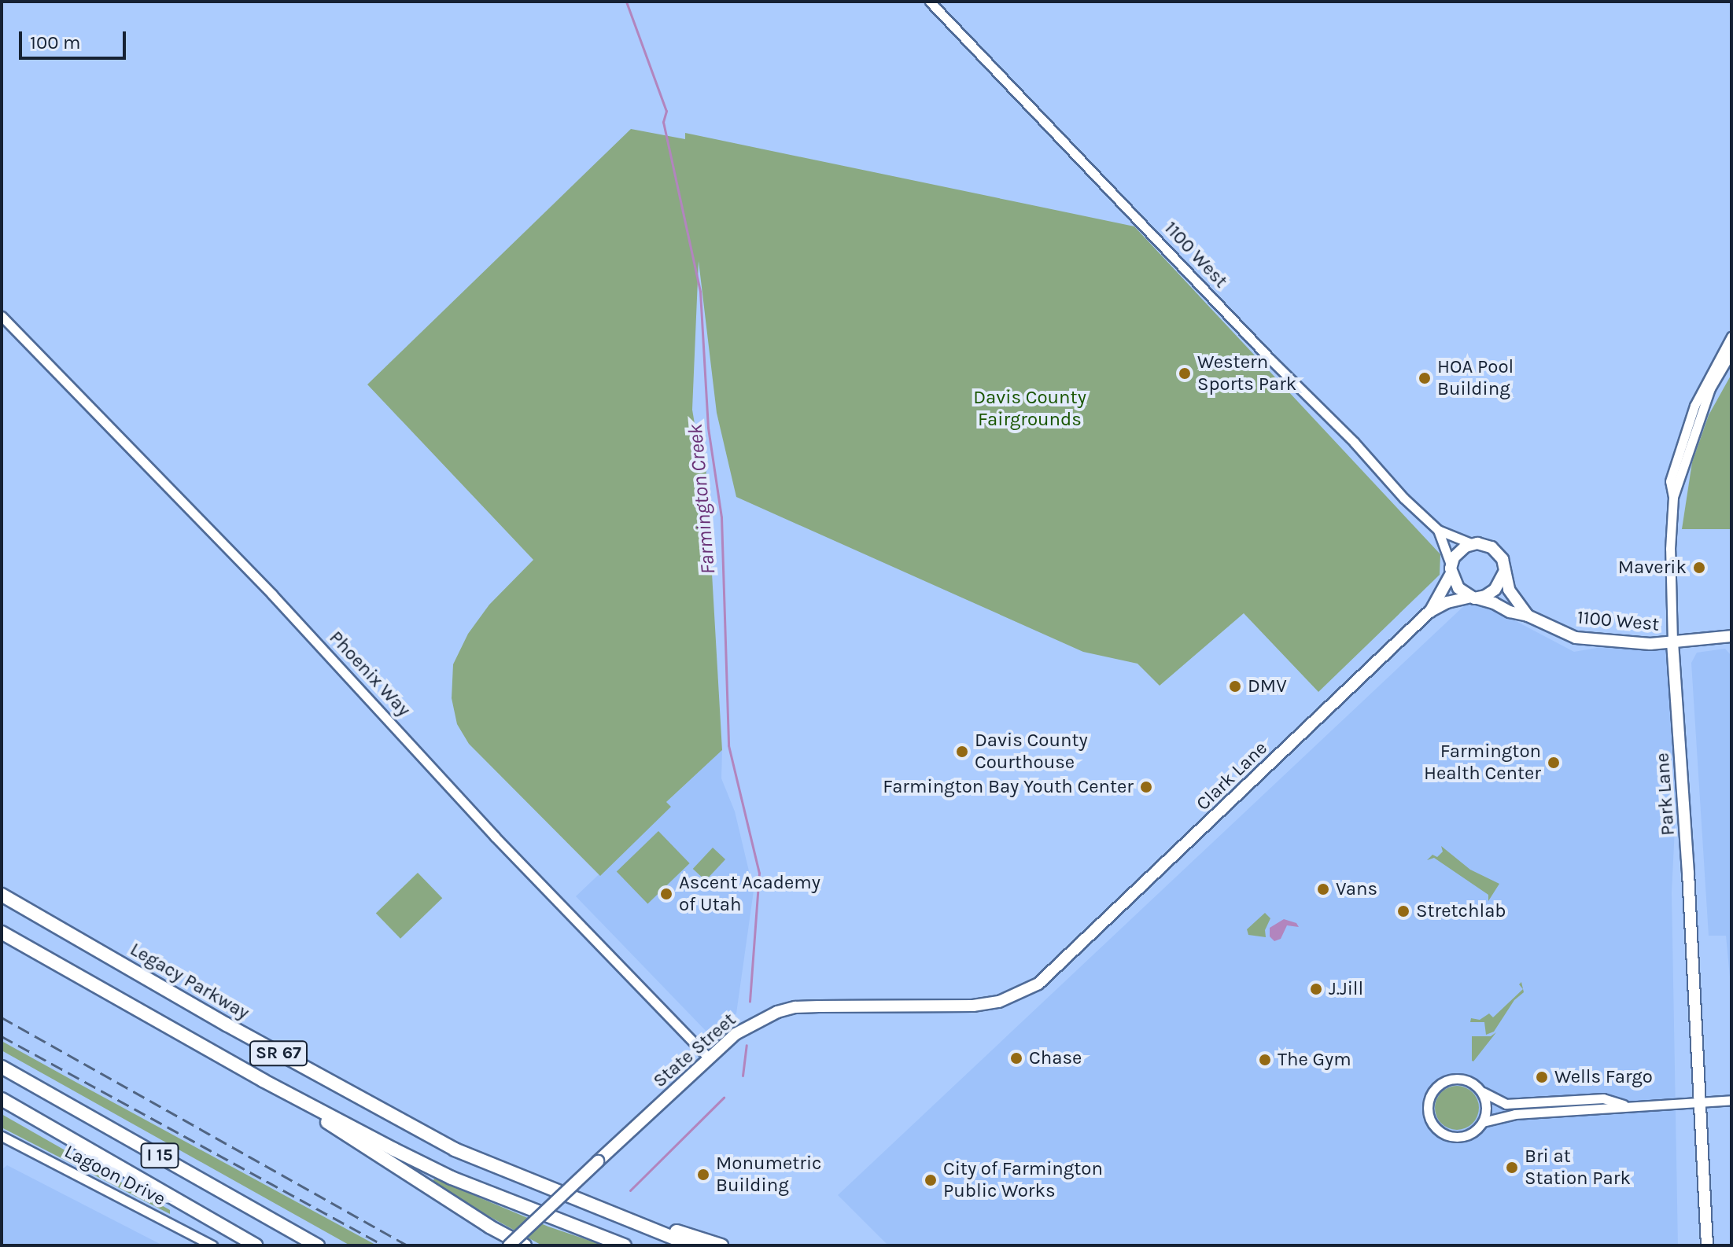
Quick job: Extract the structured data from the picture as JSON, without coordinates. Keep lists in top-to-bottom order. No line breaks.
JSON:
{"streets":{"highway":["Legacy Parkway","SR 67","I 15"],"main road":["1100 West","Clark Lane","Park Lane","State Street"],"street":["Phoenix Way","Lagoon Drive"]},"crossings":[["1100 West","Clark Lane"],["1100 West","Park Lane"],["Phoenix Way","State Street"],["Clark Lane","State Street"]],"water":["Farmington Creek"],"parks":["Davis County Fairgrounds"],"places":["Western Sports Park","HOA Pool Building","Maverik","DMV","Davis County Courthouse","Farmington Health Center","Farmington Bay Youth Center","Vans","Ascent Academy of Utah","Stretchlab","J.Jill","Chase","The Gym","Wells Fargo","Bri at Station Park","Monumetric Building","City of Farmington Public Works"],"scale_bar":"100 m"}
